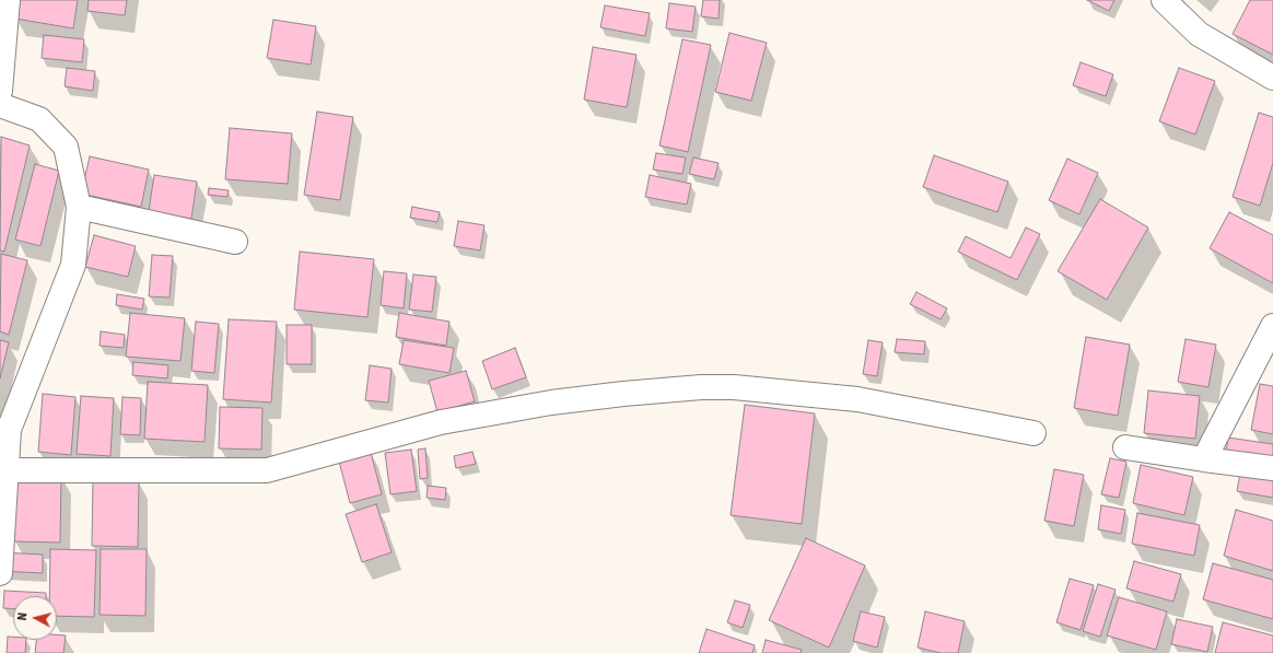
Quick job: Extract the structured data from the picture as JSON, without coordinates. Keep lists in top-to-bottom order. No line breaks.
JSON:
{"north":"left"}
